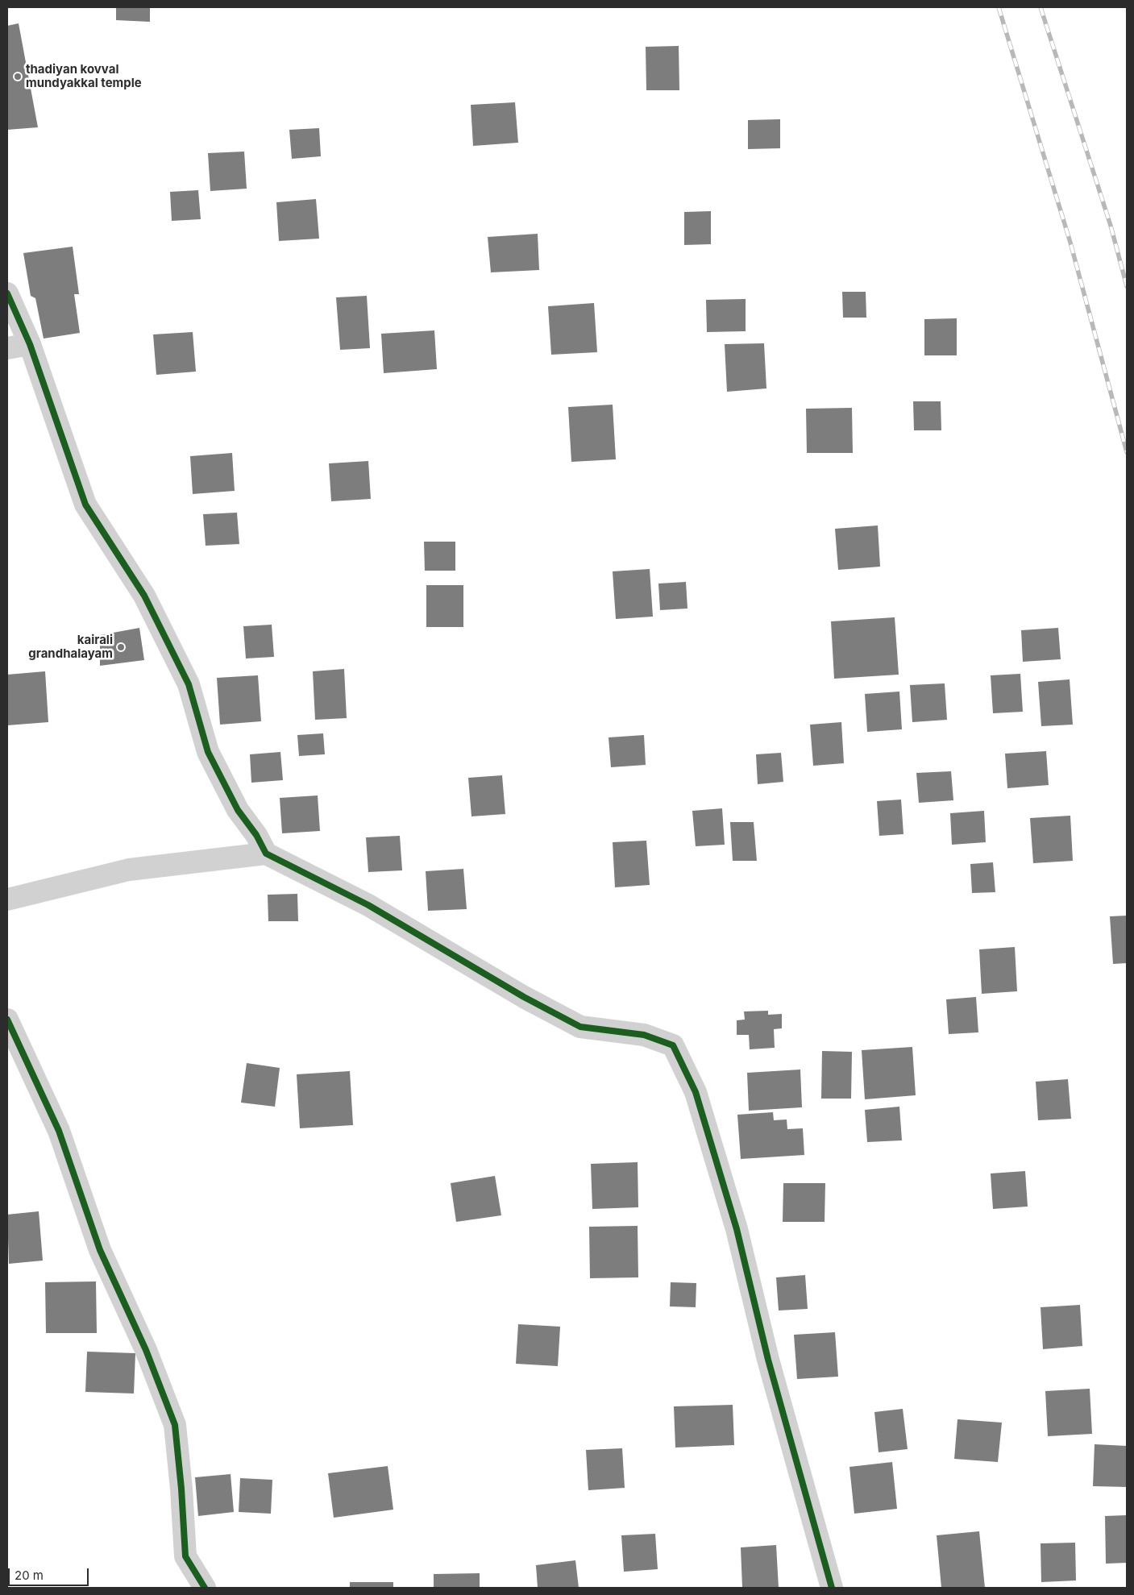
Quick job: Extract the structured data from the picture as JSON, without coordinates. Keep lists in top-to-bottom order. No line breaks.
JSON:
{"places":["thadiyan kovval mundyakkal temple","kairali grandhalayam"],"scale_bar":"20 m"}
